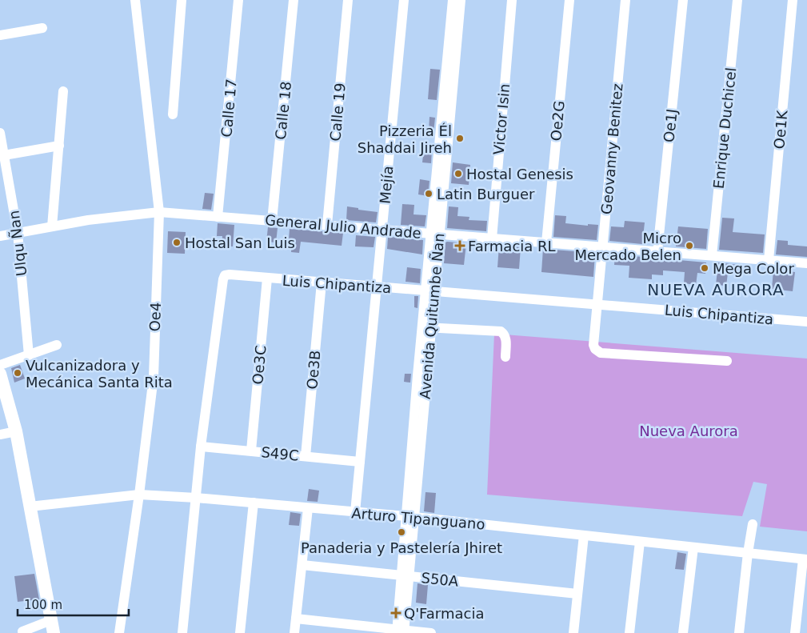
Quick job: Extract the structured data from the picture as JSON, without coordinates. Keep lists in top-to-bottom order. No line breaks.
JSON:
{"streets":{"street":["Calle 17","Calle 18","Calle 19","Victor Isin","Oe2G","Oe1J","Enrique Duchicel","Oe1K","Geovanny Benitez","Mejía","General Julio Andrade","Ulqu Ñan","Luis Chipantiza","Avenida Quitumbe Ñan","Oe4","Oe3C","Oe3B","S49C","Arturo Tipanguano","S50A"]},"crossings":[["Calle 17","General Julio Andrade"],["Calle 18","General Julio Andrade"],["Calle 19","General Julio Andrade"],["Victor Isin","General Julio Andrade"],["Oe2G","General Julio Andrade"],["Oe1J","General Julio Andrade"],["Enrique Duchicel","General Julio Andrade"],["Oe1K","General Julio Andrade"],["Geovanny Benitez","General Julio Andrade"],["Geovanny Benitez","Luis Chipantiza"],["Mejía","General Julio Andrade"],["Mejía","Luis Chipantiza"],["Mejía","S49C"],["Mejía","Arturo Tipanguano"],["General Julio Andrade","Ulqu Ñan"],["General Julio Andrade","Avenida Quitumbe Ñan"],["General Julio Andrade","Oe4"],["Luis Chipantiza","Avenida Quitumbe Ñan"],["Luis Chipantiza","Oe3C"],["Luis Chipantiza","Oe3B"],["Luis Chipantiza","S49C"],["Luis Chipantiza","Arturo Tipanguano"],["Avenida Quitumbe Ñan","Arturo Tipanguano"],["Avenida Quitumbe Ñan","S50A"],["Oe4","Arturo Tipanguano"],["Oe3C","S49C"],["Oe3B","S49C"]],"districts":["NUEVA AURORA"],"parks":["Nueva Aurora"],"places":{"other":["Pizzeria Él Shaddai Jireh","Hostal Genesis","Latin Burguer","Hostal San Luis","Micro Mercado Belen","Mega Color","Vulcanizadora y Mecánica Santa Rita","Panaderia y Pastelería Jhiret"],"health":["Farmacia RL","Q'Farmacia"]},"scale_bar":"100 m"}
